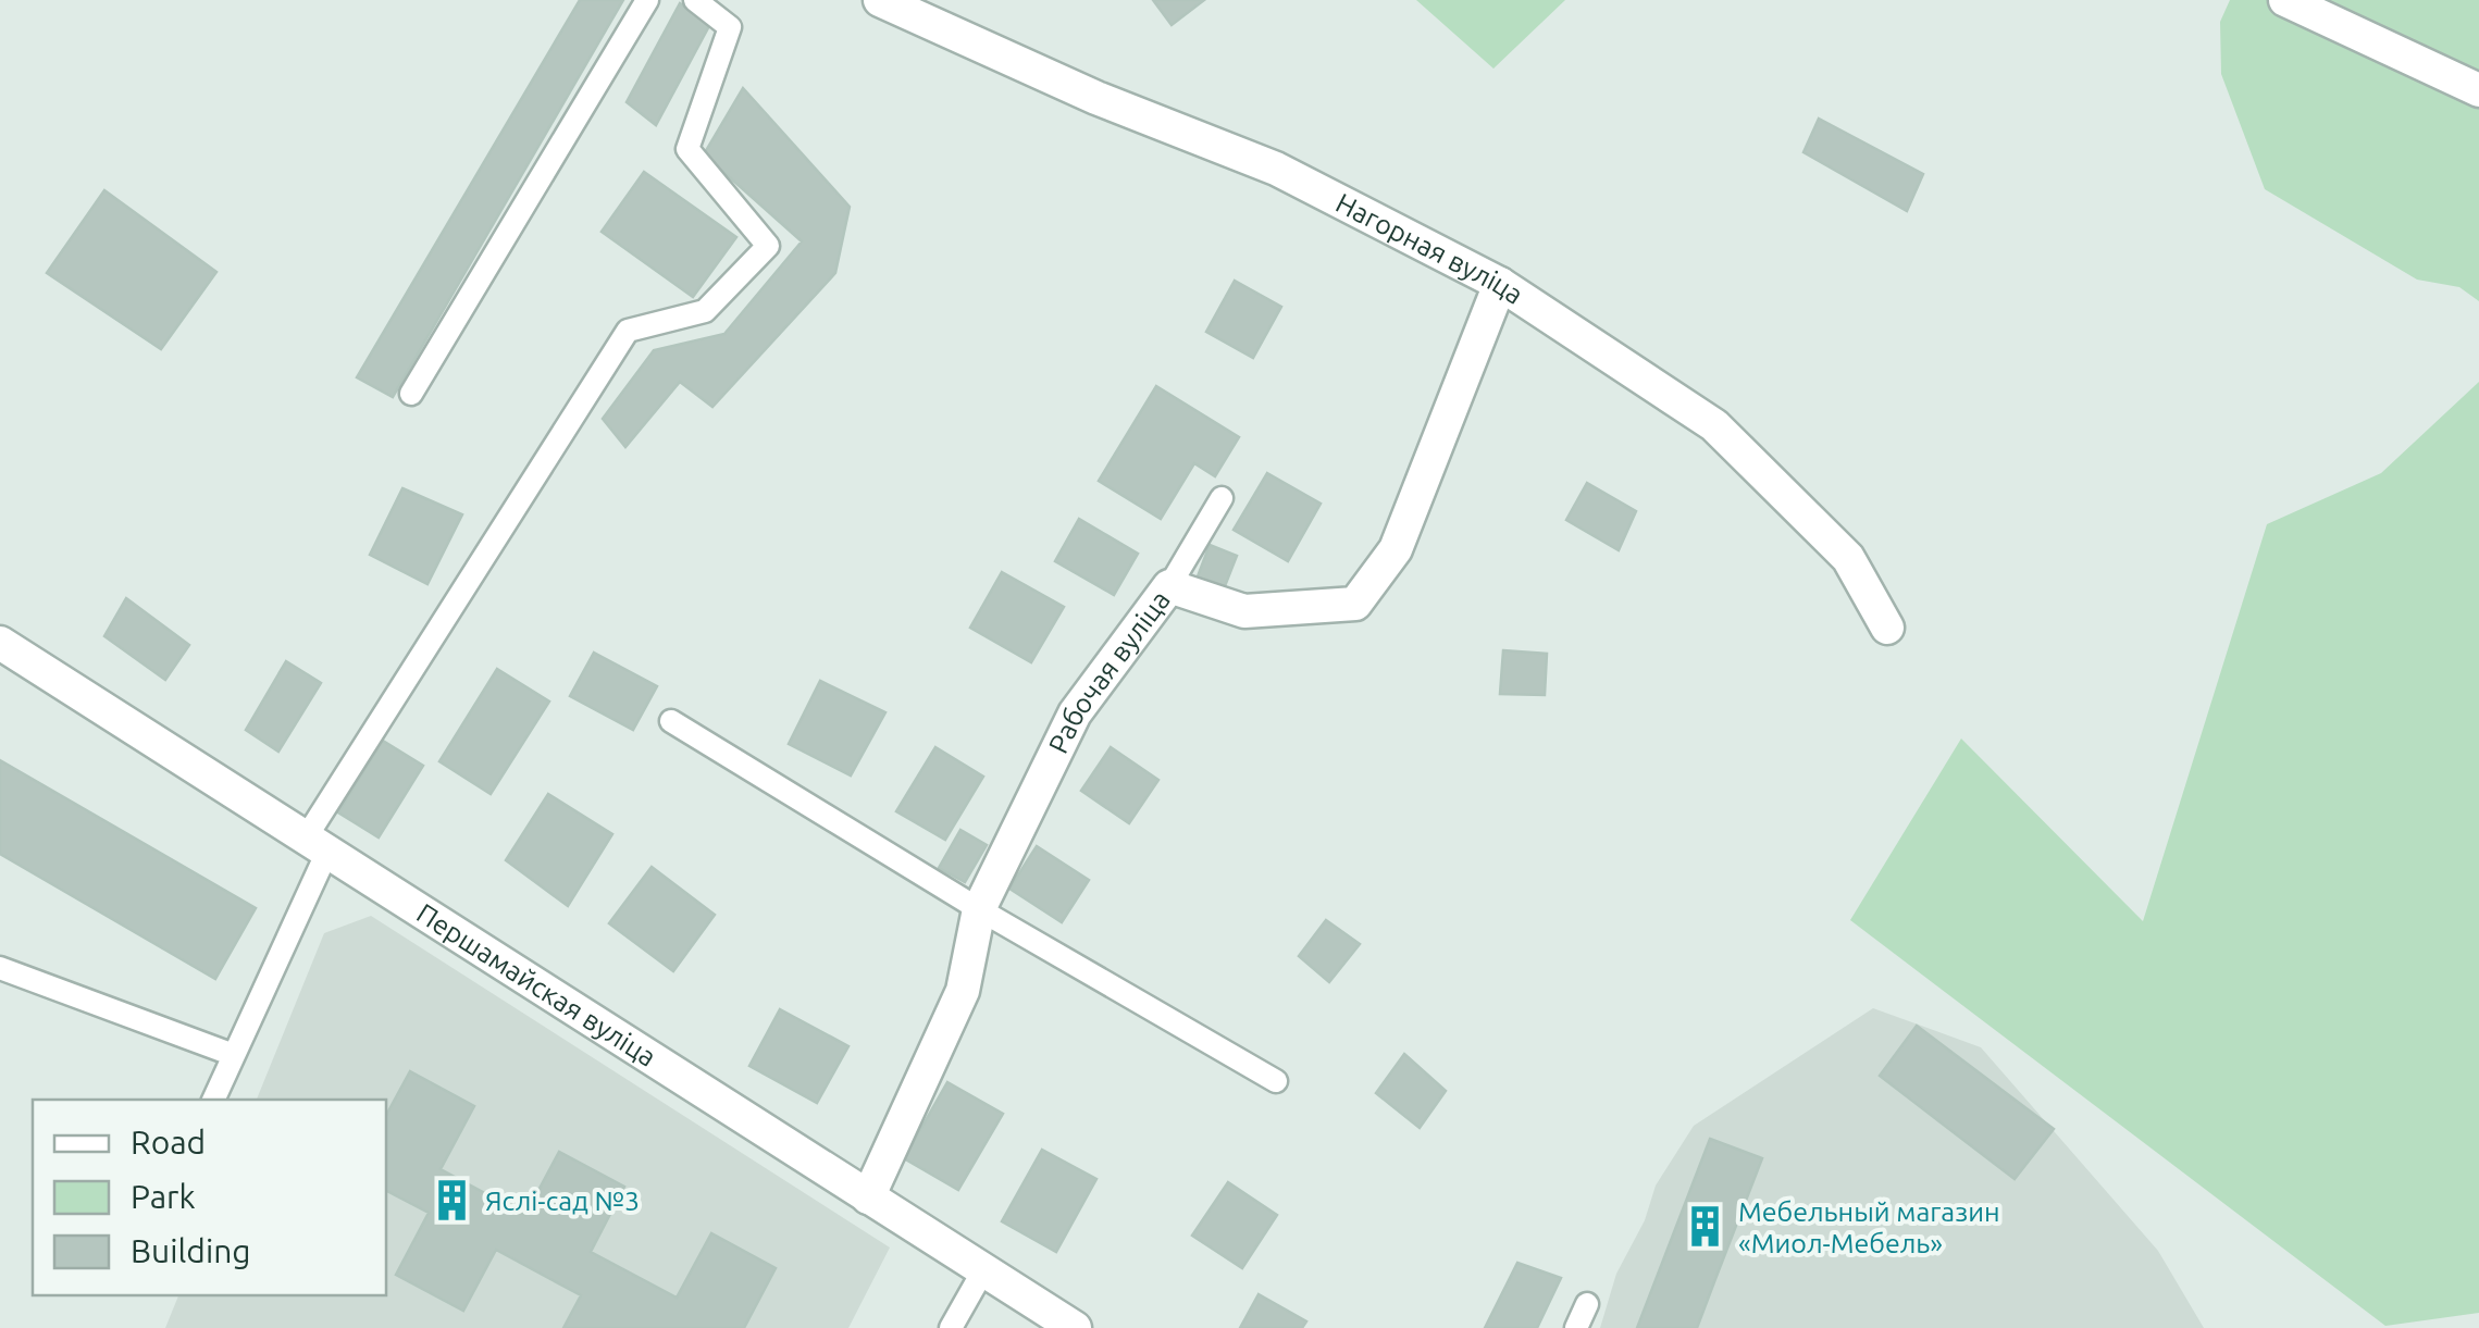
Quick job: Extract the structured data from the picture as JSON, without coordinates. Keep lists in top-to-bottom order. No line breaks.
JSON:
{"streets":{"street":["Нагорная вуліца","Рабочая вуліца","Першамайская вуліца"]},"crossings":[["Нагорная вуліца","Рабочая вуліца"],["Рабочая вуліца","Першамайская вуліца"]],"places":{"building":["Яслі-сад №3","Мебельный магазин «Миол-Мебель»"]},"legend":["Road","Park","Building"]}
